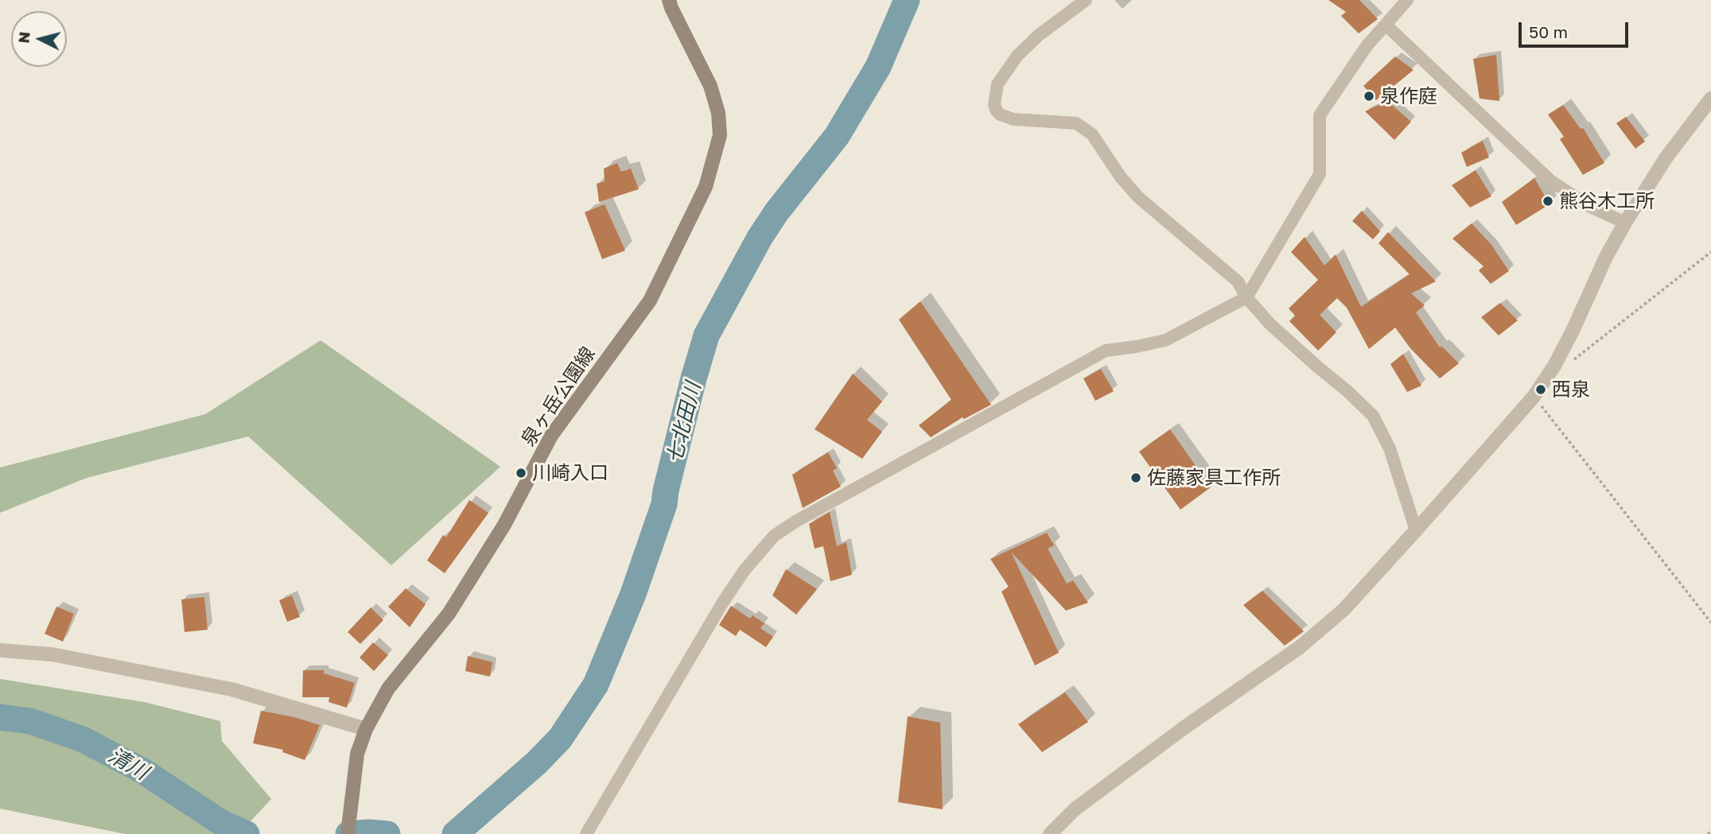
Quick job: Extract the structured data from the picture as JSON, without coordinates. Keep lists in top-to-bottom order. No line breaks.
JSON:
{"streets":{"main road":["泉ヶ岳公園線"]},"water":["七北田川","清川"],"places":["泉作庭","熊谷木工所","西泉","川崎入口","佐藤家具工作所"],"scale_bar":"50 m","north":"left"}
